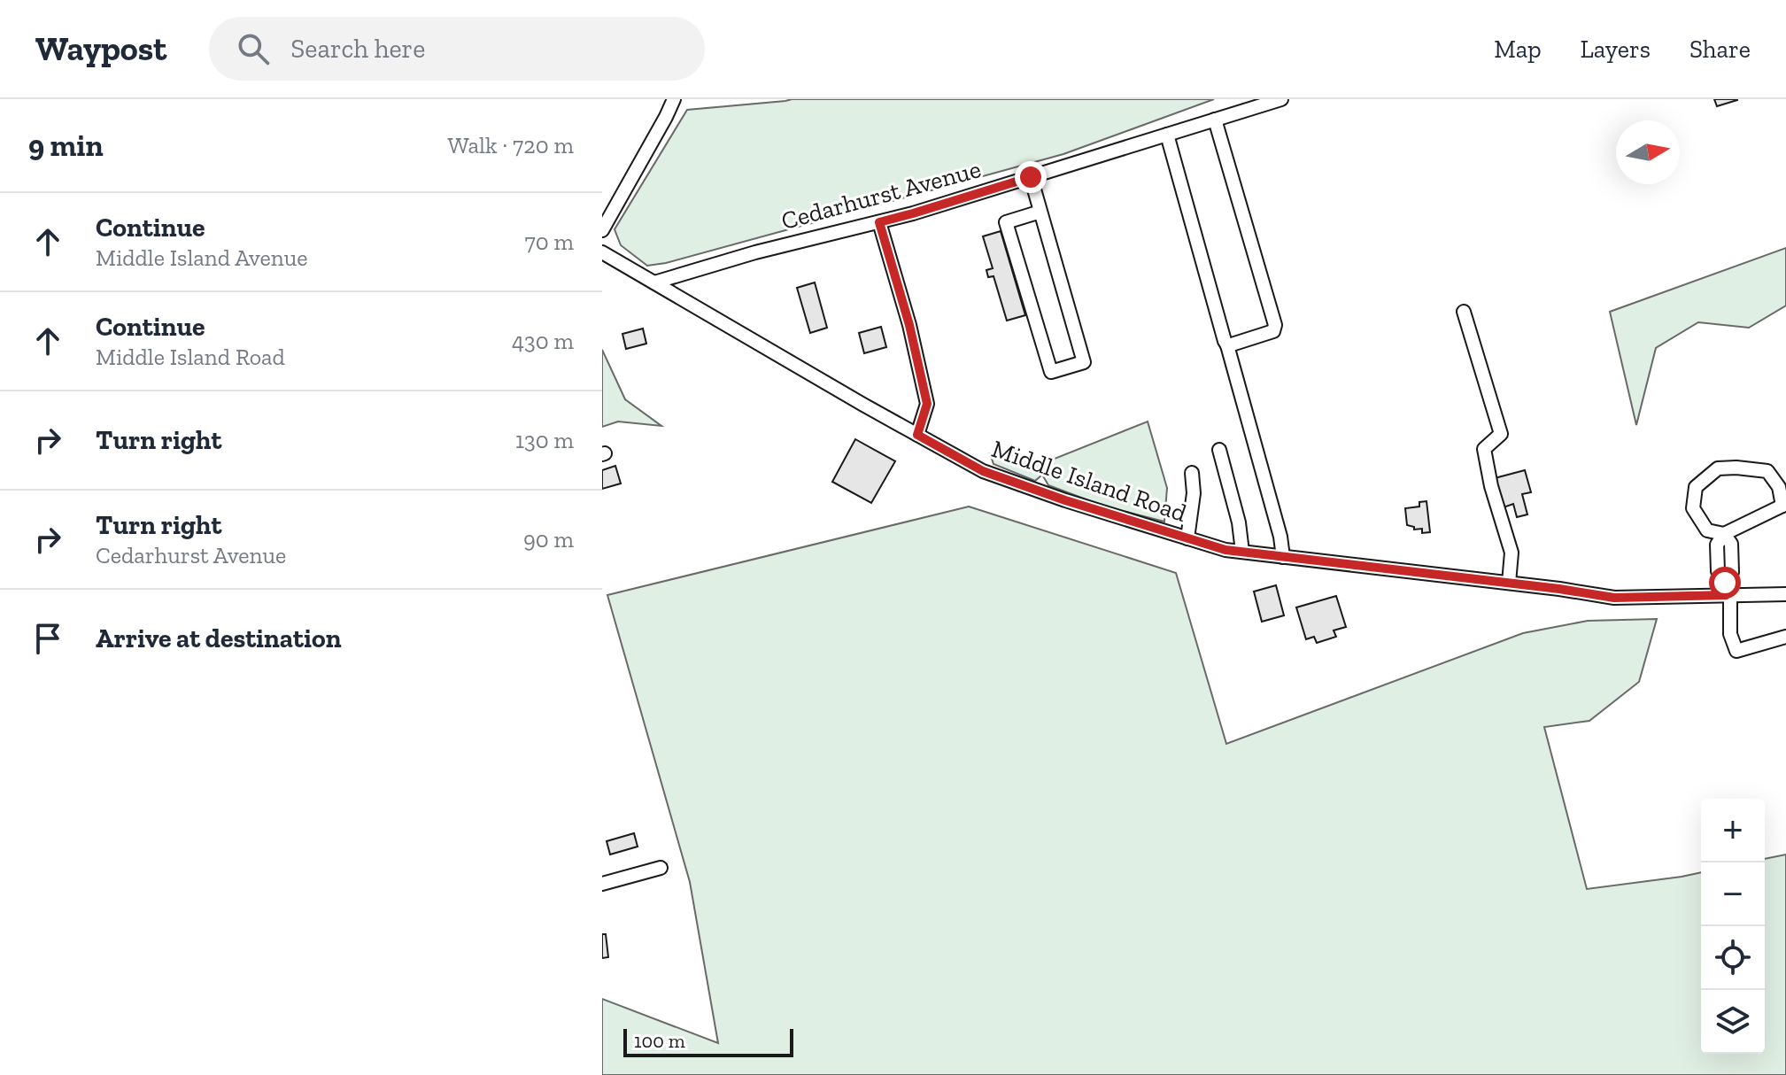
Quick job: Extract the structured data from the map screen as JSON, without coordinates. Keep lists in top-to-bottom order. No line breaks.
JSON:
{"streets":{"street":["Cedarhurst Avenue","Middle Island Road"]},"crossings":[["Cedarhurst Avenue","Middle Island Road"]],"scale_bar":"100 m","north":"right","page":{"header":"Waypost","search":"Search here","nav":["Map","Layers","Share"],"heading":["9 min","Walk · 720 m"],"list":[["Continue","Middle Island Avenue","70 m"],["Continue","Middle Island Road","430 m"],["Turn right","130 m"],["Turn right","Cedarhurst Avenue","90 m"],"Arrive at destination"],"map_buttons":["+","−"],"scale":"100 m"}}
